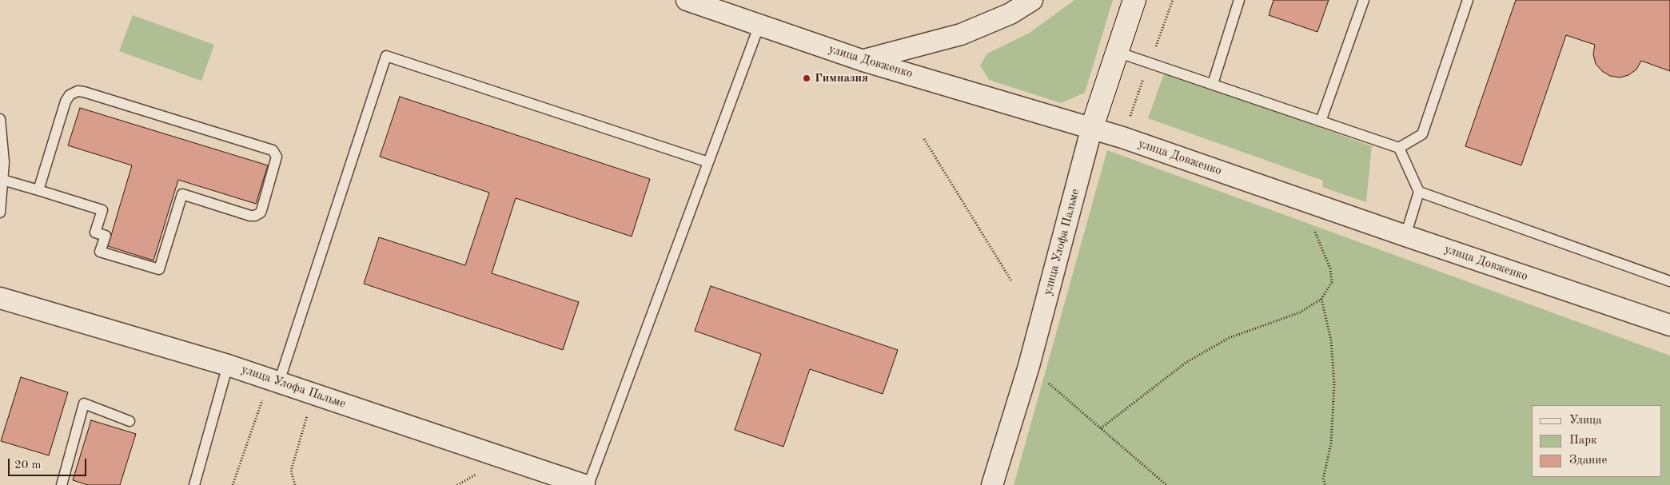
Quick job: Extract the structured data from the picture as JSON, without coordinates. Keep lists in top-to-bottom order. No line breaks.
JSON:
{"streets":{"street":["улица Довженко","улица Улофа Пальме"]},"crossings":[["улица Довженко","улица Улофа Пальме"]],"places":["Гимназия"],"legend":["Улица","Парк","Здание"],"scale_bar":"20 m"}
